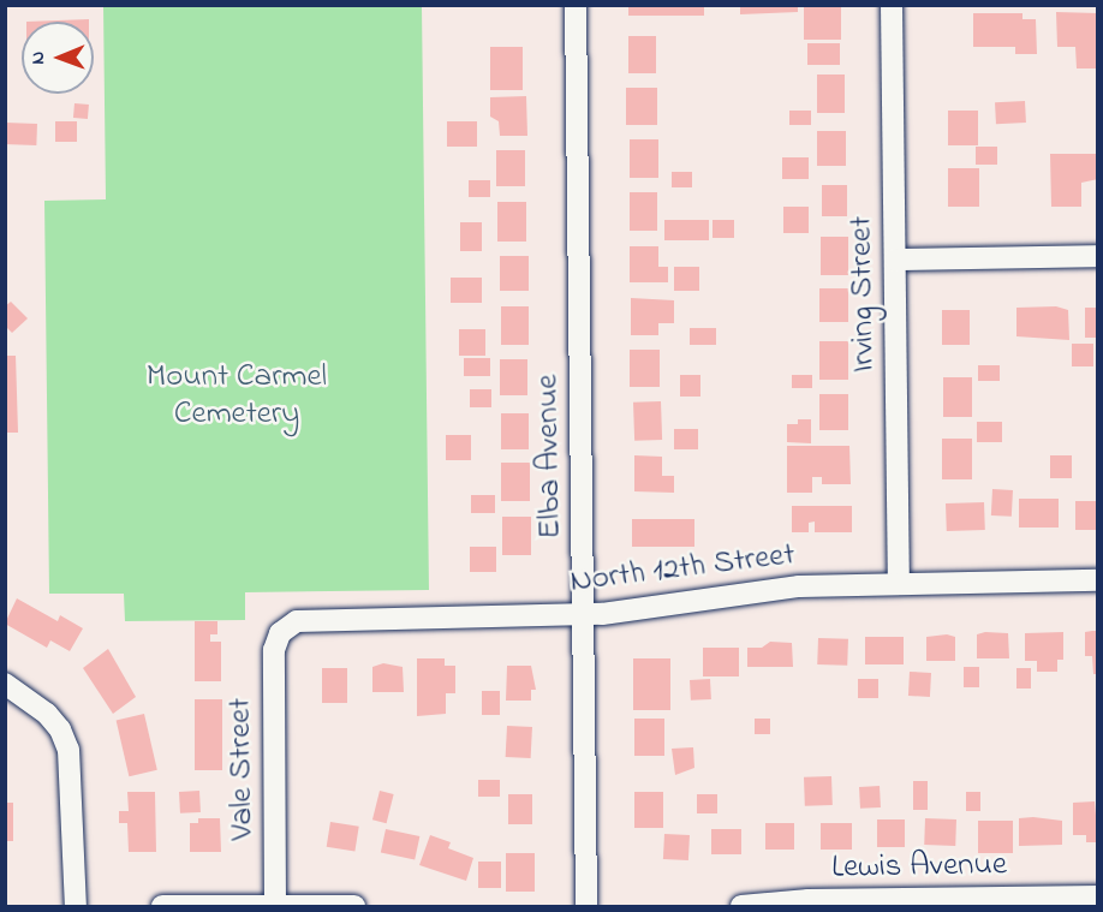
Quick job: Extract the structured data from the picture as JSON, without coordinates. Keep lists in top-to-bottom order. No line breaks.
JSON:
{"streets":{"street":["Irving Street","Elba Avenue","North 12th Street","Vale Street","Lewis Avenue"]},"crossings":[["Irving Street","North 12th Street"],["Elba Avenue","North 12th Street"],["North 12th Street","Vale Street"]],"parks":["Mount Carmel Cemetery"],"north":"left"}
